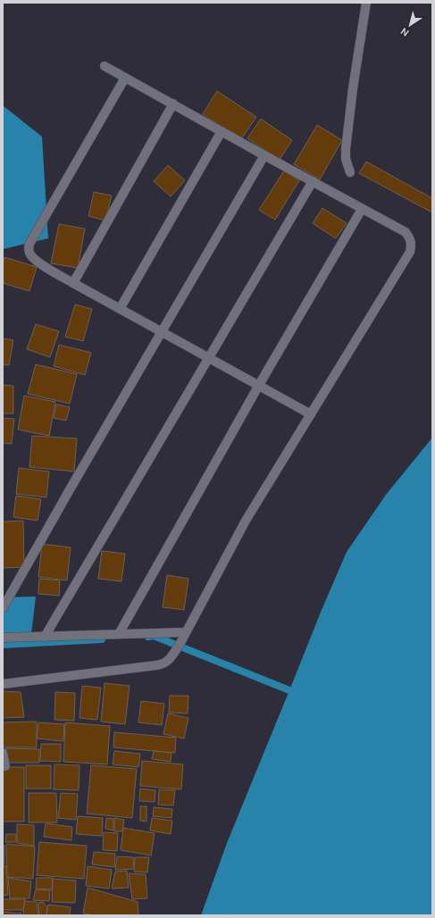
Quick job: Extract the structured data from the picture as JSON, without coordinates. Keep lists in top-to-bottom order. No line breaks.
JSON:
{"north":"bottom left"}
